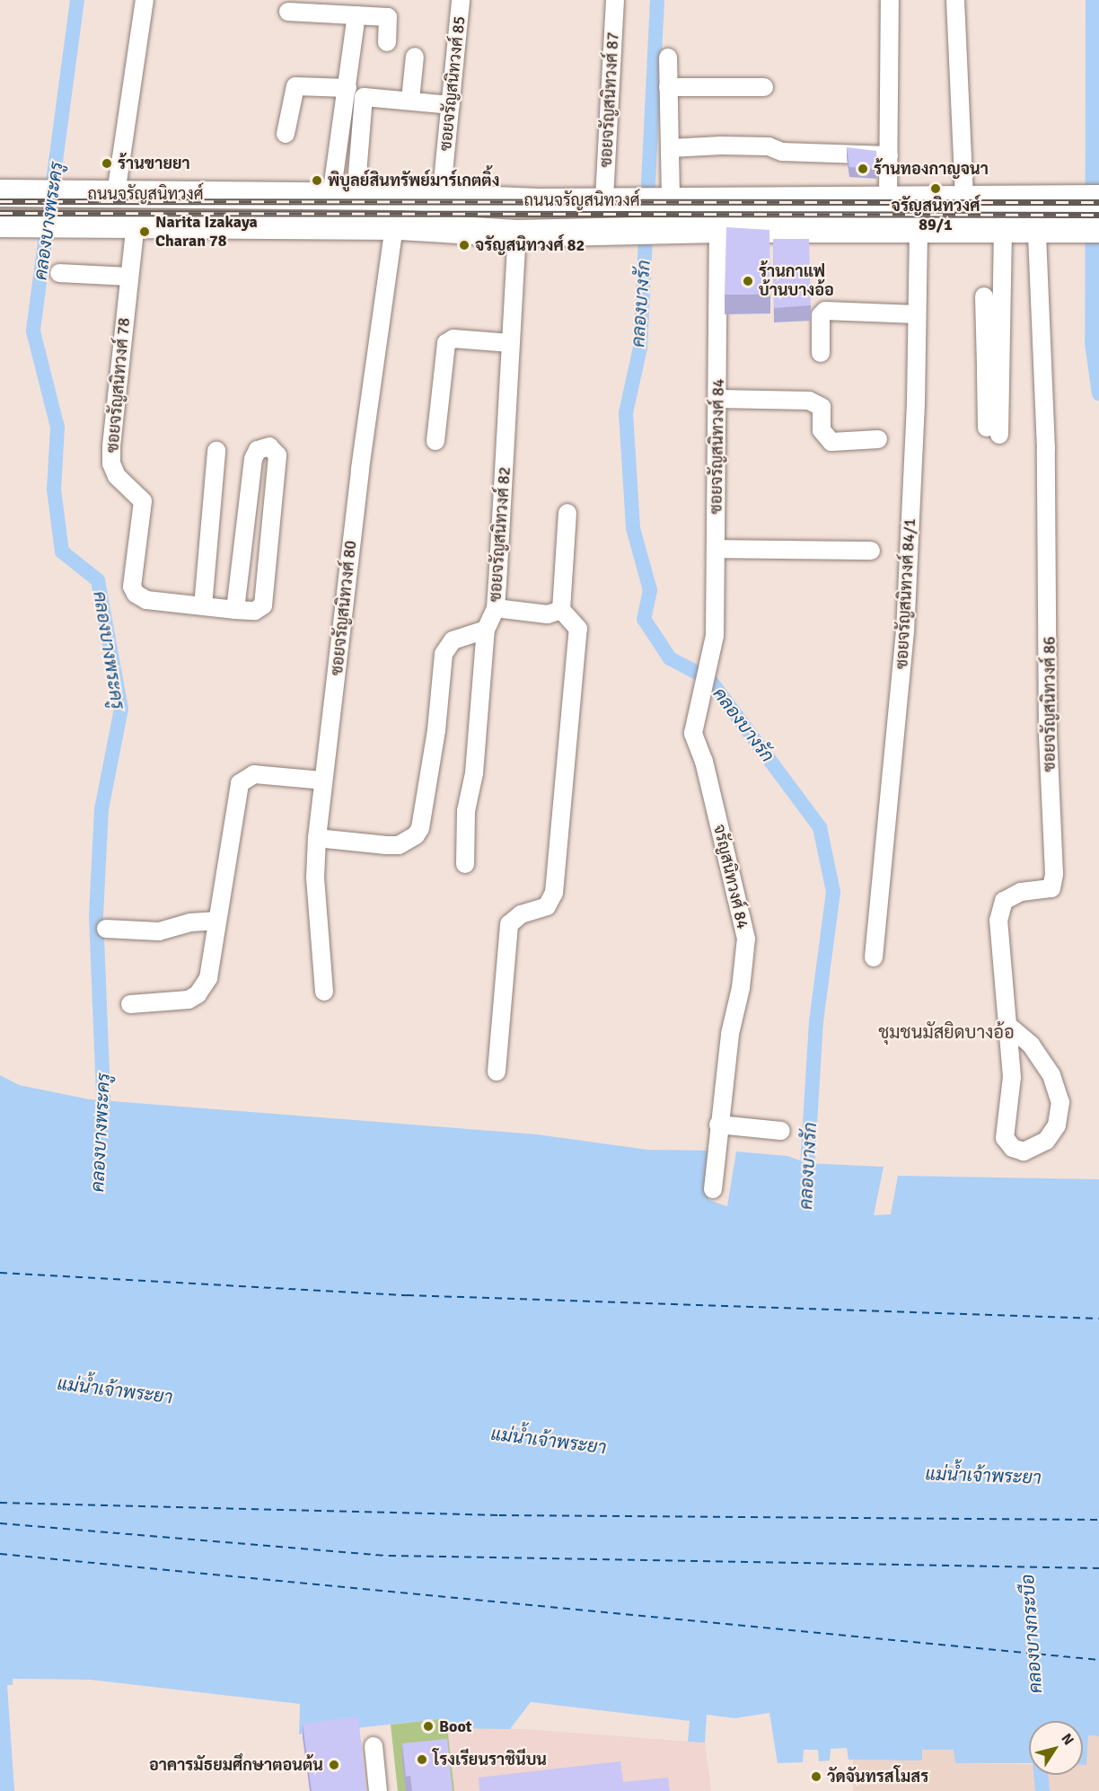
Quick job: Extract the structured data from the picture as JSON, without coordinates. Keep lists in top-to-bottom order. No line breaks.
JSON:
{"streets":{"main road":["ถนนจรัญสนิทวงศ์"],"street":["ซอยจรัญสนิทวงศ์ 85","ซอยจรัญสนิทวงศ์ 87","ซอยจรัญสนิทวงศ์ 78","ซอยจรัญสนิทวงศ์ 84","ซอยจรัญสนิทวงศ์ 82","ซอยจรัญสนิทวงศ์ 84/1","ซอยจรัญสนิทวงศ์ 80","ซอยจรัญสนิทวงศ์ 86","จรัญสนิทวงศ์ 84"]},"crossings":[["ซอยจรัญสนิทวงศ์ 85","ถนนจรัญสนิทวงศ์"],["ซอยจรัญสนิทวงศ์ 87","ถนนจรัญสนิทวงศ์"],["ถนนจรัญสนิทวงศ์","ซอยจรัญสนิทวงศ์ 78"],["ถนนจรัญสนิทวงศ์","ซอยจรัญสนิทวงศ์ 84"],["ถนนจรัญสนิทวงศ์","ซอยจรัญสนิทวงศ์ 82"],["ถนนจรัญสนิทวงศ์","ซอยจรัญสนิทวงศ์ 84/1"],["ถนนจรัญสนิทวงศ์","ซอยจรัญสนิทวงศ์ 80"],["ถนนจรัญสนิทวงศ์","ซอยจรัญสนิทวงศ์ 86"],["ซอยจรัญสนิทวงศ์ 84","จรัญสนิทวงศ์ 84"]],"districts":["ชุมชนมัสยิดบางอ้อ"],"water":["คลองบางพระครู","คลองบางรัก","แม่น้ำเจ้าพระยา","คลองบางกระบือ"],"places":["ร้านขายยา","ร้านทองกาญจนา","พิบูลย์สินทรัพย์มาร์เกตติ้ง","จรัญสนิทวงศ์ 89/1","Narita Izakaya Charan 78","จรัญสนิทวงศ์ 82","ร้านกาแฟ บ้านบางอ้อ","Boot","โรงเรียนราชินีบน","อาคารมัธยมศึกษาตอนต้น","วัดจันทรสโมสร"],"north":"top right"}
